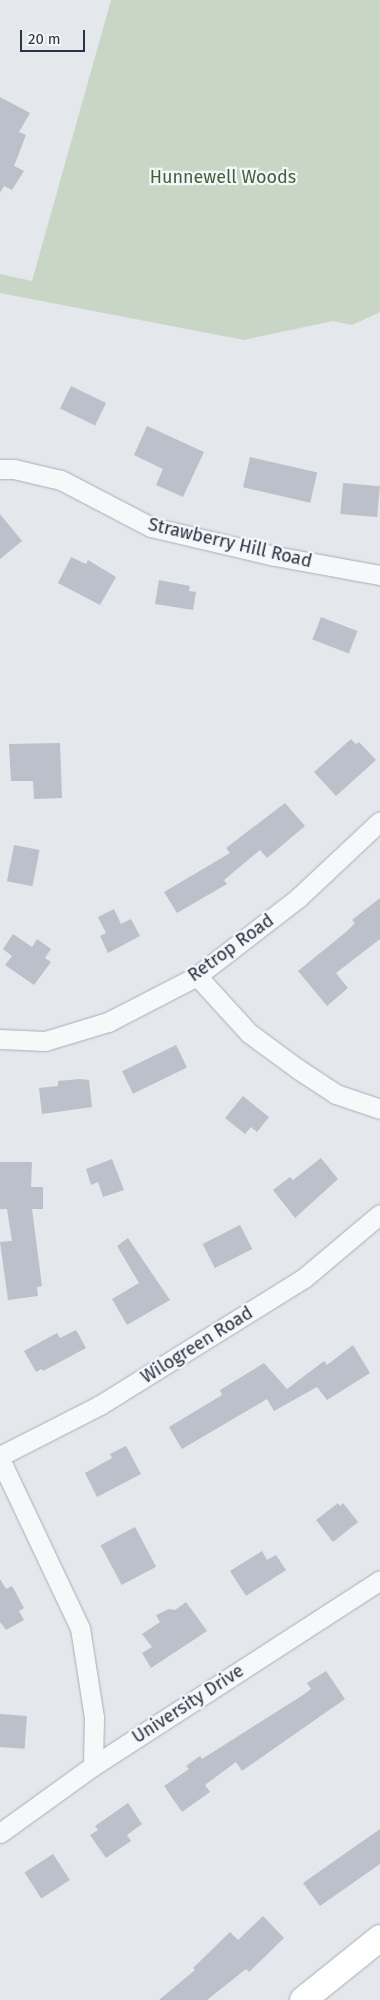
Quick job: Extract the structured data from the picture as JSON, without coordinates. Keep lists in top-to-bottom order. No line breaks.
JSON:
{"streets":{"street":["Strawberry Hill Road","Retrop Road","Wilogreen Road","University Drive"]},"parks":["Hunnewell Woods"],"scale_bar":"20 m"}
